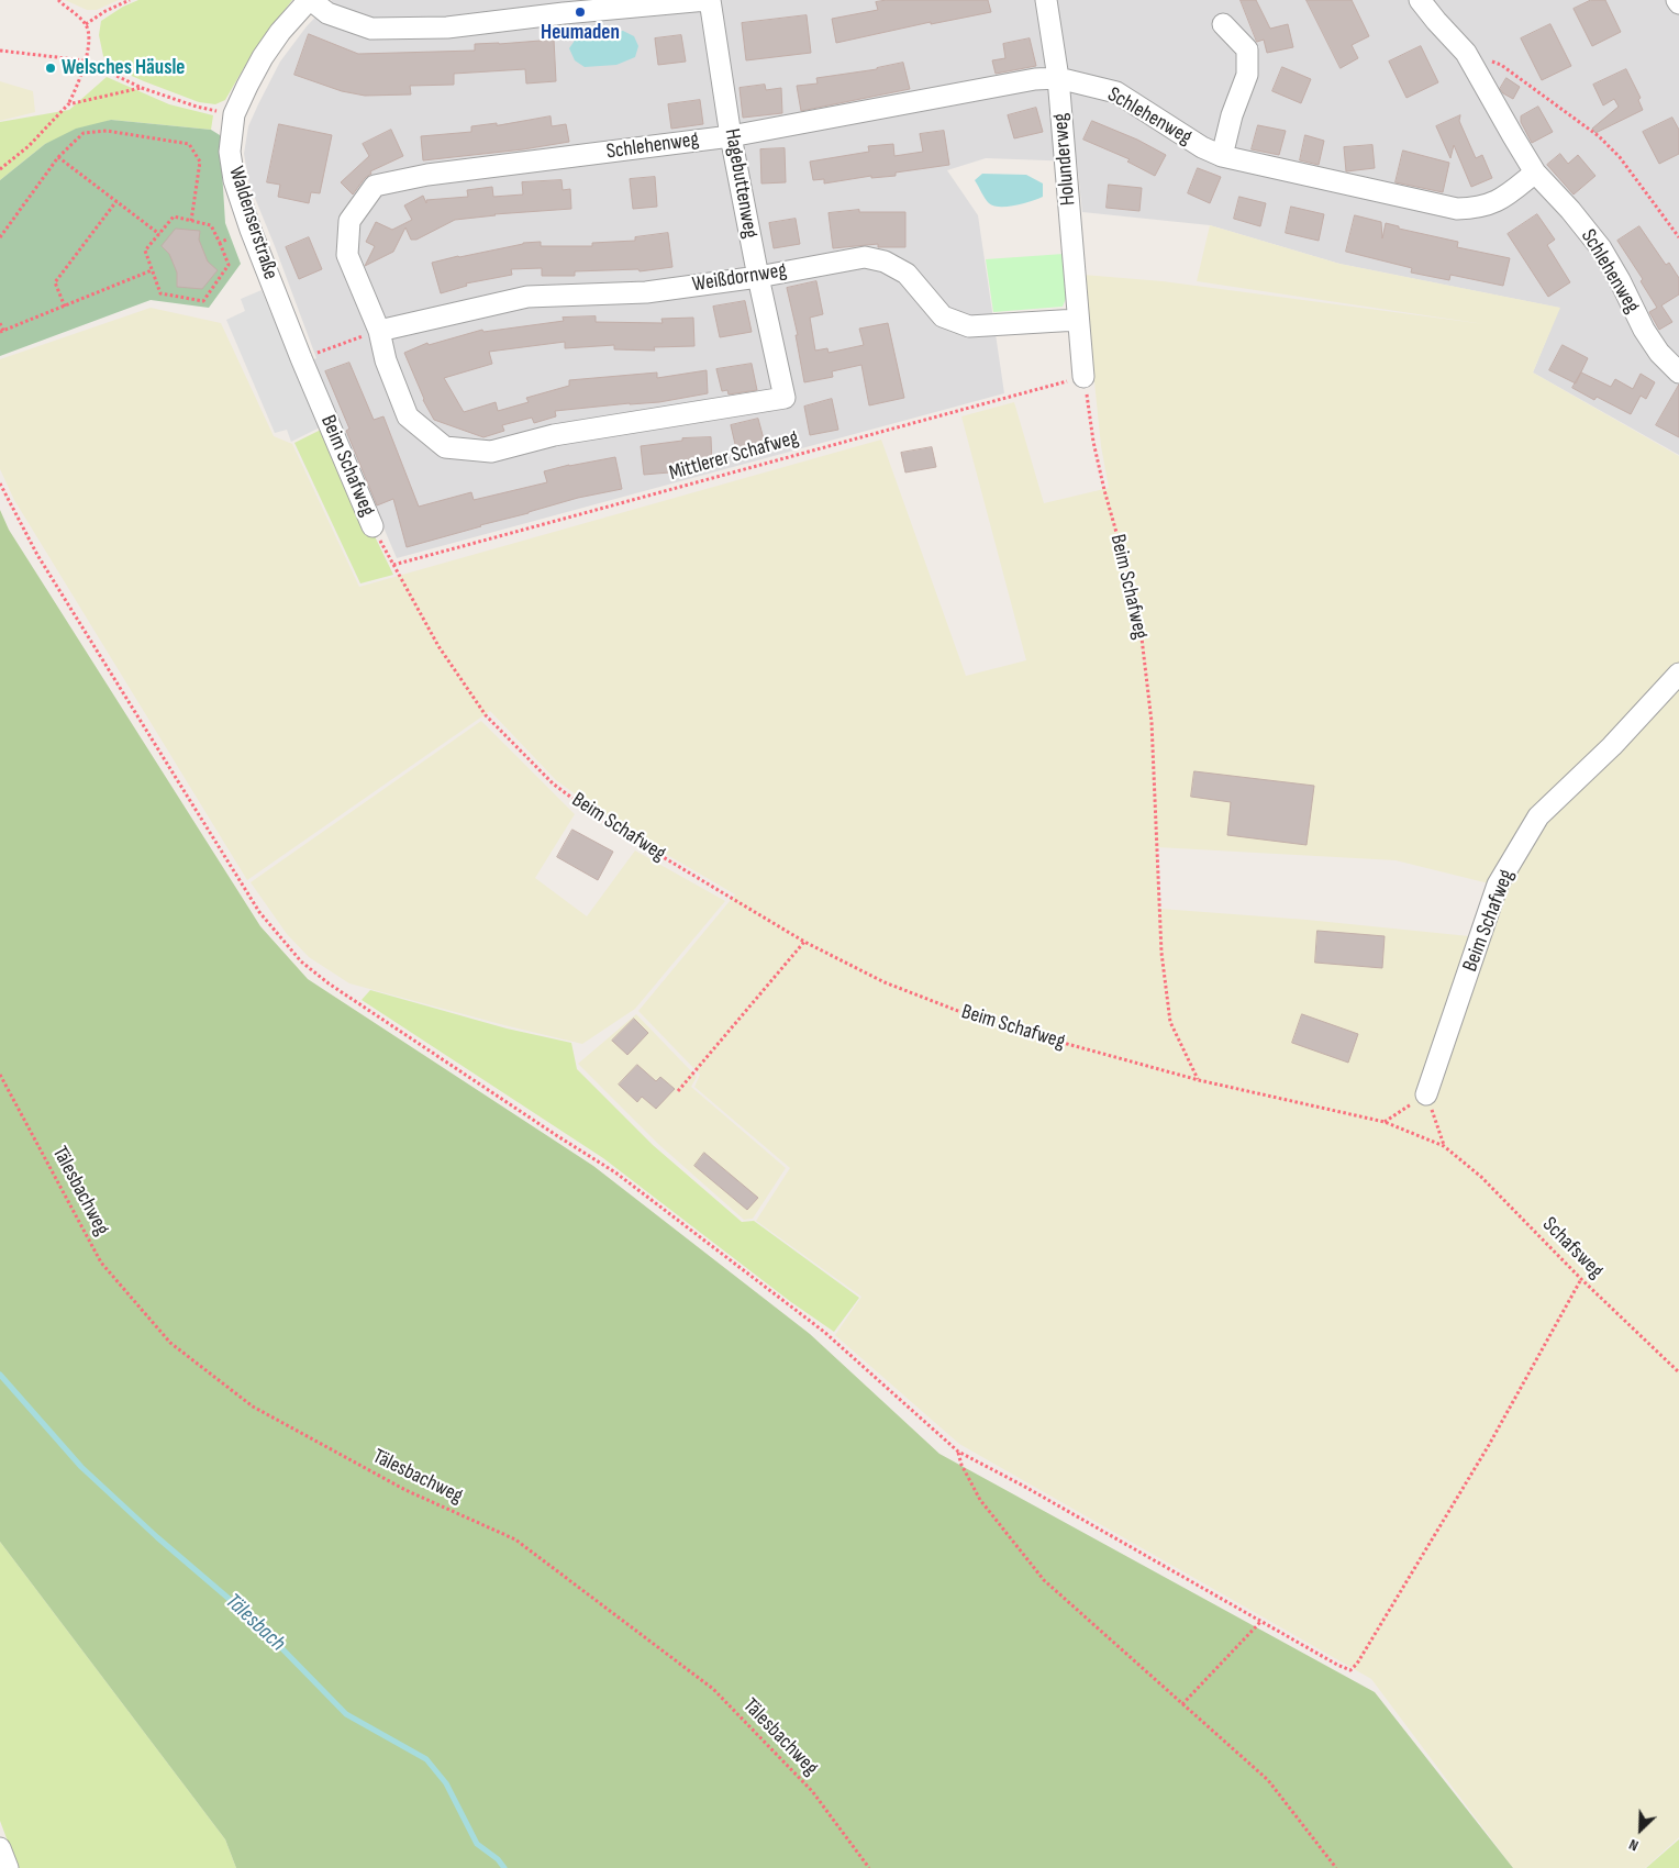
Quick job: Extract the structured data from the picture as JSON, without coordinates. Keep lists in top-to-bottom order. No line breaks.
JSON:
{"streets":{"street":["Schlehenweg","Holunderweg","Hagebuttenweg","Waldenserstraße","Weißdornweg","Beim Schafweg"],"path":["Mittlerer Schafweg","Tälesbachweg","Schafsweg"]},"crossings":[["Schlehenweg","Holunderweg"],["Schlehenweg","Hagebuttenweg"],["Schlehenweg","Weißdornweg"],["Holunderweg","Weißdornweg"],["Hagebuttenweg","Weißdornweg"],["Waldenserstraße","Beim Schafweg"],["Mittlerer Schafweg","Beim Schafweg"],["Beim Schafweg","Schafsweg"]],"water":["Tälesbach"],"places":["Heumaden","Welsches Häusle"],"north":"bottom left"}
